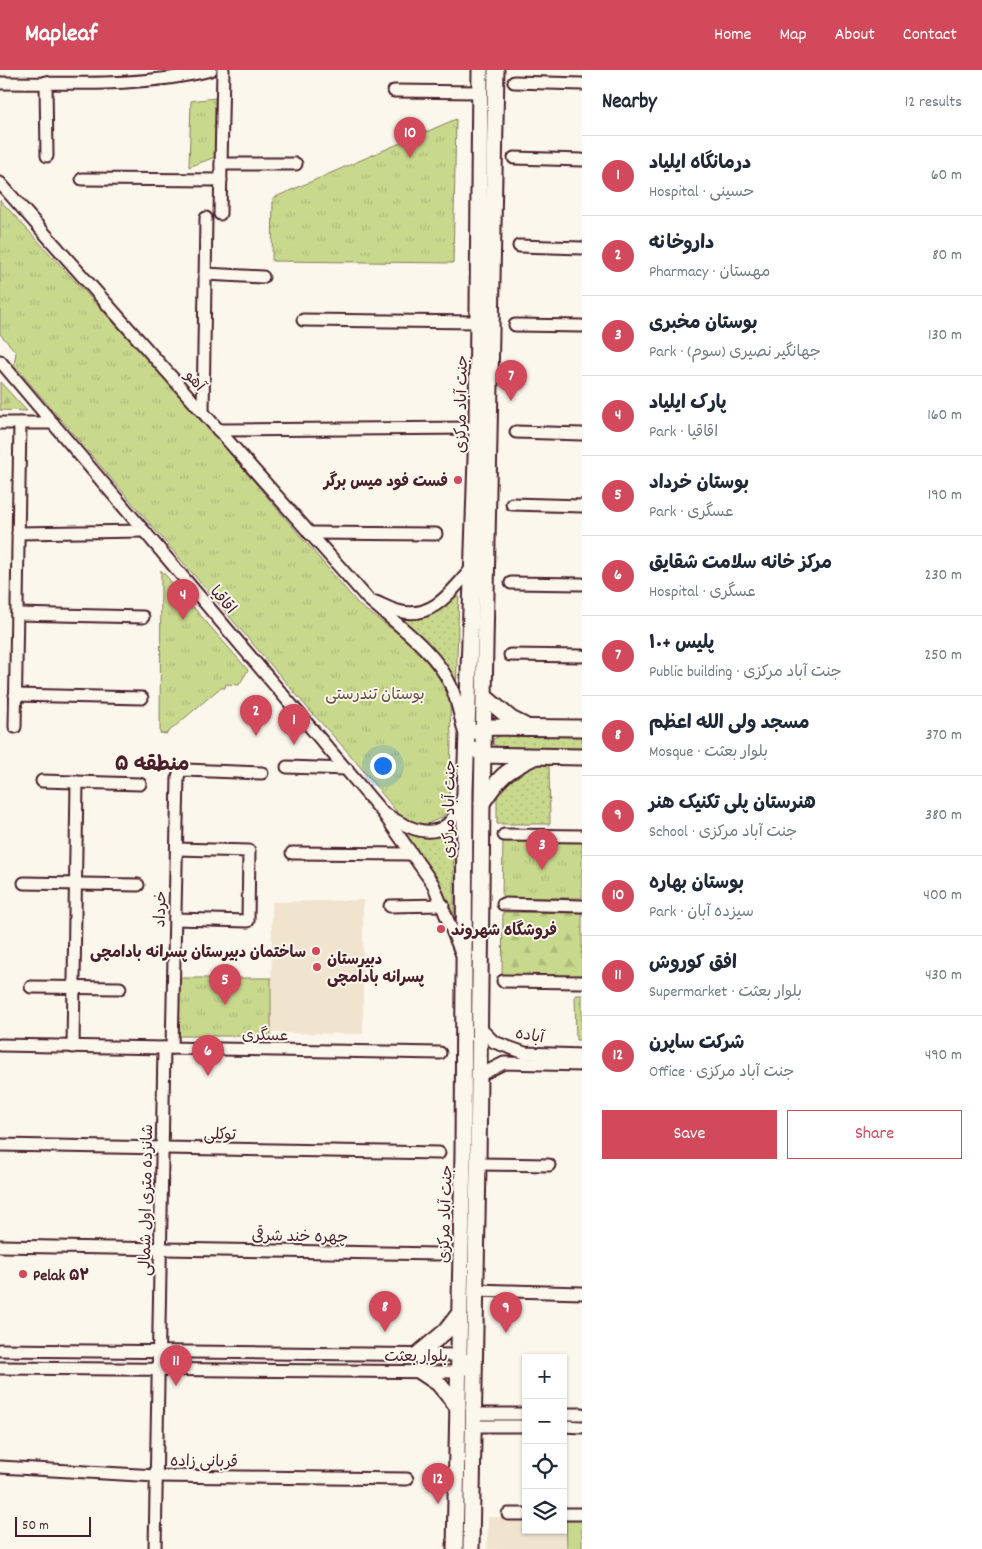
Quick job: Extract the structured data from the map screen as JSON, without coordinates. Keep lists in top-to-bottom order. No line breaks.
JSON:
{"streets":{"main road":["جنت آباد مرکزی"],"street":["آهو","اقاقیا","خرداد","عسگری","آباده","توکلی","شانزده متری اول شمالی","چهره خند شرقی","بلوار بعثت","قربانی زاده"]},"crossings":[["آهو","جنت آباد مرکزی"],["جنت آباد مرکزی","اقاقیا"],["جنت آباد مرکزی","آباده"],["جنت آباد مرکزی","بلوار بعثت"],["خرداد","عسگری"],["خرداد","شانزده متری اول شمالی"],["عسگری","شانزده متری اول شمالی"],["توکلی","شانزده متری اول شمالی"],["شانزده متری اول شمالی","چهره خند شرقی"],["شانزده متری اول شمالی","بلوار بعثت"],["شانزده متری اول شمالی","قربانی زاده"]],"districts":["منطقه ۵"],"parks":["بوستان تندرستی"],"places":["فست فود میس برگر","فروشگاه شهروند","ساختمان دبیرستان پسرانه بادامچی","دبیرستان پسرانه بادامچی","Pelak ۵۲"],"scale_bar":"50 m","page":{"header":"Mapleaf","nav":["Home","Map","About","Contact"],"heading":["Nearby","12 results"],"pins":["10","7","4","2","1","3","5","6","8","9","11","12"],"list":[{"mark":"1","name":"درمانگاه ایلیاد","note":"Hospital · حسینی","value":"60 m"},{"mark":"2","name":"داروخانه","note":"Pharmacy · مهستان","value":"80 m"},{"mark":"3","name":"بوستان مخبری","note":"Park · جهانگیر نصیری (سوم)","value":"130 m"},{"mark":"4","name":"پارک ایلیاد","note":"Park · اقاقیا","value":"160 m"},{"mark":"5","name":"بوستان خرداد","note":"Park · عسگری","value":"190 m"},{"mark":"6","name":"مرکز خانه سلامت شقایق","note":"Hospital · عسگری","value":"230 m"},{"mark":"7","name":"پلیس +۱۰","note":"Public building · جنت آباد مرکزی","value":"250 m"},{"mark":"8","name":"مسجد ولی الله اعظم","note":"Mosque · بلوار بعثت","value":"370 m"},{"mark":"9","name":"هنرستان پلی تکنیک هنر","note":"School · جنت آباد مرکزی","value":"380 m"},{"mark":"10","name":"بوستان بهاره","note":"Park · سیزده آبان","value":"400 m"},{"mark":"11","name":"افق کوروش","note":"Supermarket · بلوار بعثت","value":"430 m"},{"mark":"12","name":"شرکت ساپرن","note":"Office · جنت آباد مرکزی","value":"490 m"}],"buttons":["Save","Share"],"map_buttons":["+","−"],"scale":"50 m"}}
